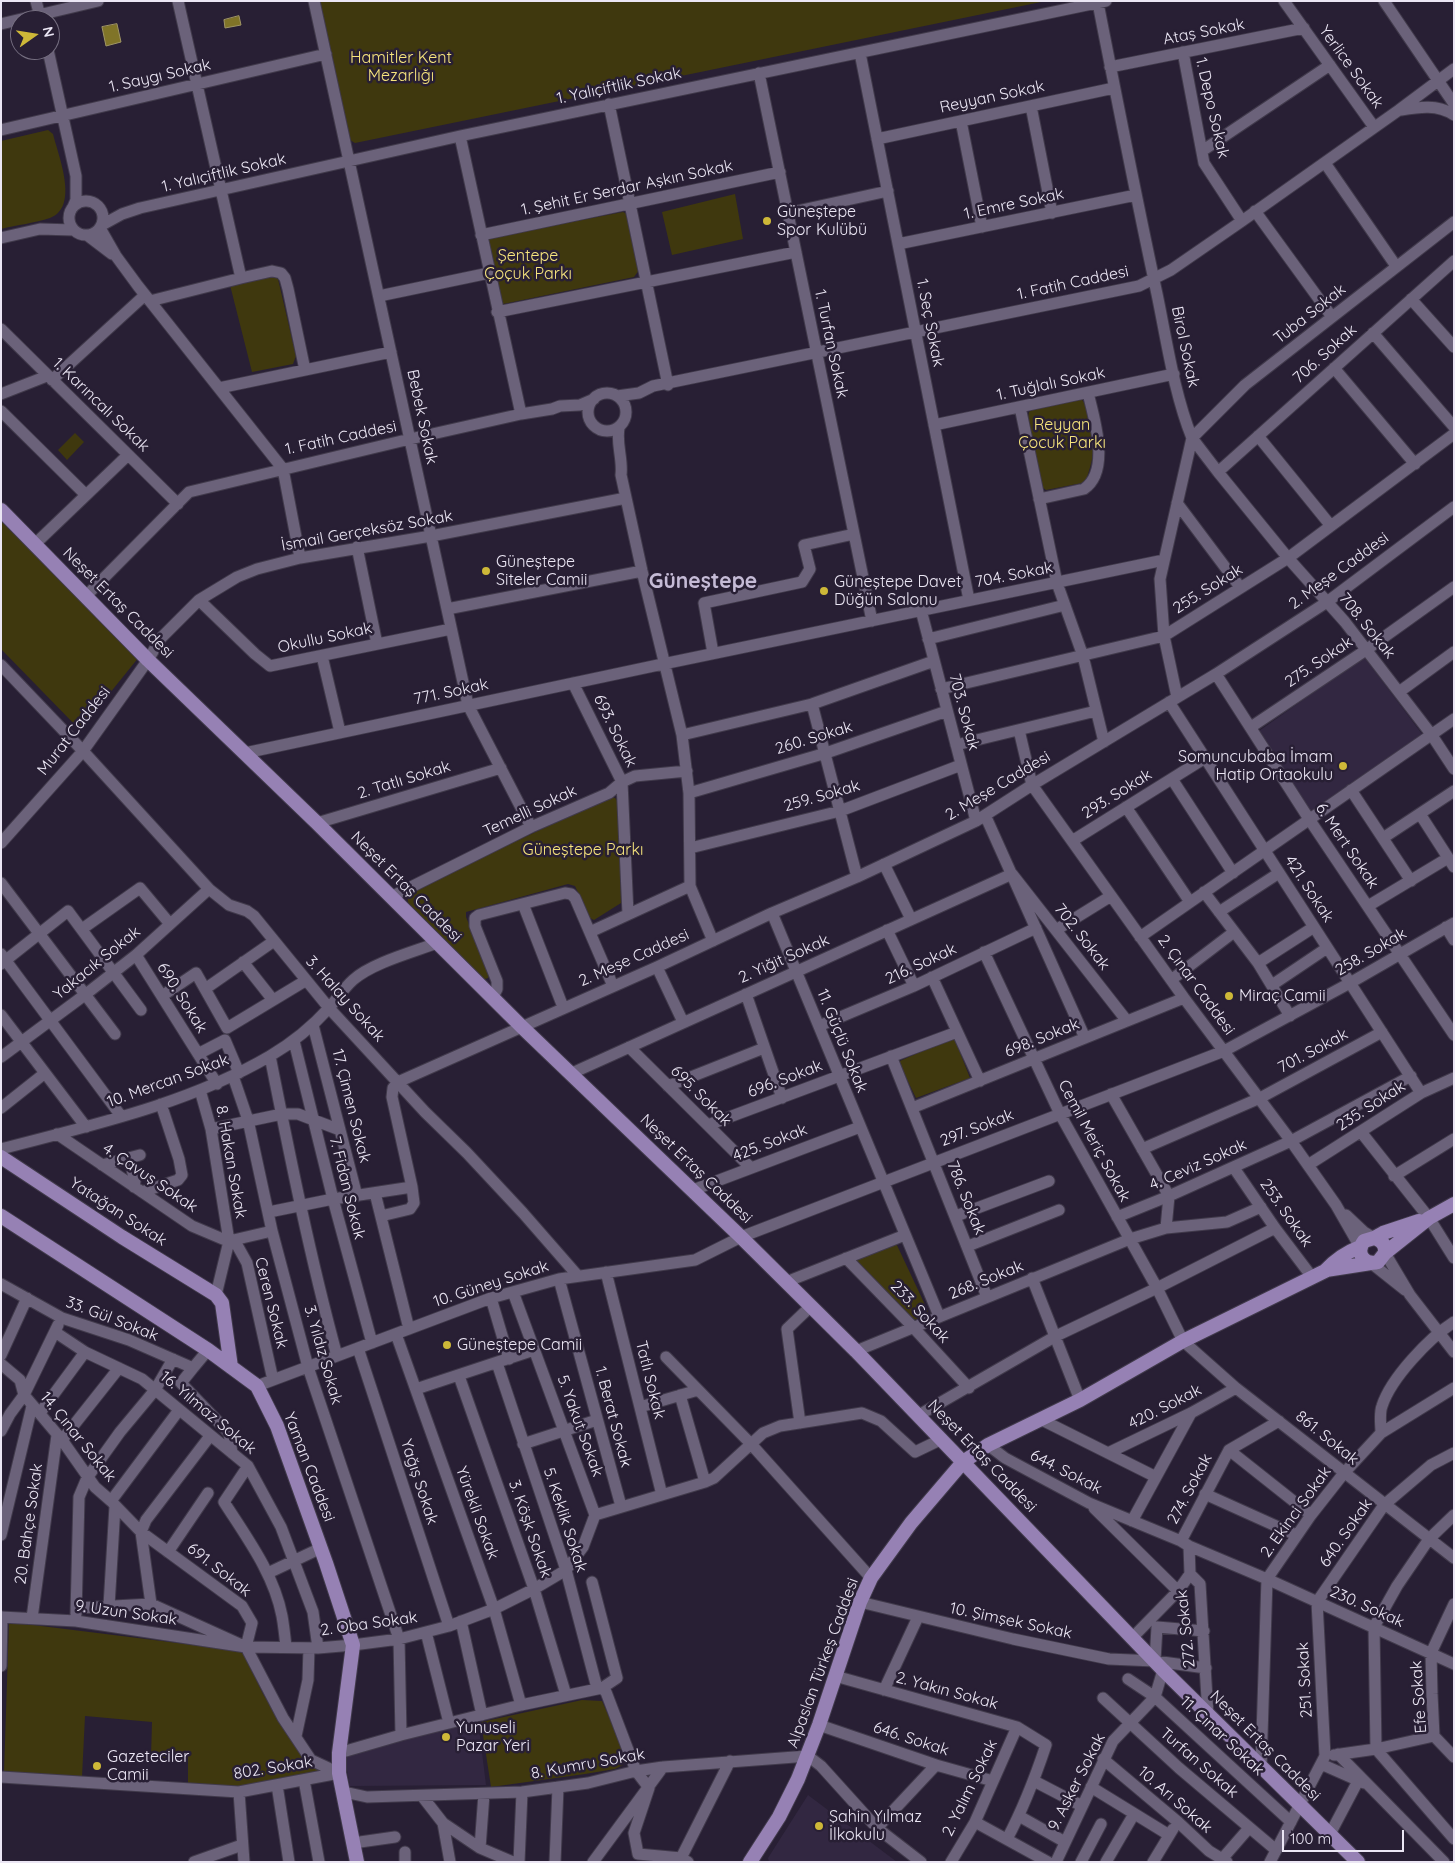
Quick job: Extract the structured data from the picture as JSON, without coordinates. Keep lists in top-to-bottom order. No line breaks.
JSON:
{"streets":{"main road":["Neşet Ertaş Caddesi","Yatağan Sokak","Yaman Caddesi","Alpaslan Türkeş Caddesi"],"street":["Ataş Sokak","Yerlice Sokak","1. Saygı Sokak","1. Yalıçiftlik Sokak","Reyyan Sokak","1. Depo Sokak","1. Şehit Er Serdar Aşkın Sokak","1. Emre Sokak","1. Fatih Caddesi","Tuba Sokak","1. Seç Sokak","1. Turfan Sokak","Birol Sokak","706. Sokak","1. Tuğlalı Sokak","1. Karıncalı Sokak","Bebek Sokak","İsmail Gerçeksöz Sokak","2. Meşe Caddesi","704. Sokak","255. Sokak","708. Sokak","Okullu Sokak","275. Sokak","771. Sokak","703. Sokak","Murat Caddesi","693. Sokak","260. Sokak","2. Tatlı Sokak","293. Sokak","259. Sokak","Temelli Sokak","6. Mert Sokak","421. Sokak","702. Sokak","258. Sokak","2. Yiğit Sokak","Yakacık Sokak","216. Sokak","2. Çınar Caddesi","690. Sokak","3. Halay Sokak","698. Sokak","11. Güçlü Sokak","701. Sokak","696. Sokak","10. Mercan Sokak","695. Sokak","17. Çimen Sokak","235. Sokak","297. Sokak","Cemil Meriç Sokak","425. Sokak","8. Hakan Sokak","4. Ceviz Sokak","4. Çavuş Sokak","7. Fidan Sokak","786. Sokak","253. Sokak","268. Sokak","10. Güney Sokak","Ceren Sokak","233. Sokak","33. Gül Sokak","3. Yıldız Sokak","Tatlı Sokak","420. Sokak","16. Yılmaz Sokak","1. Berat Sokak","5. Yakut Sokak","14. Çınar Sokak","861. Sokak","644. Sokak","Yağış Sokak","274. Sokak","2. Ekinci Sokak","Yürekli Sokak","5. Keklik Sokak","20. Bahçe Sokak","3. Köşk Sokak","640. Sokak","691. Sokak","230. Sokak","9. Uzun Sokak","10. Şimşek Sokak","2. Oba Sokak","272. Sokak","251. Sokak","2. Yakın Sokak","Efe Sokak","11. Çınar Sokak","646. Sokak","Turfan Sokak","8. Kumru Sokak","802. Sokak","9. Asker Sokak","2. Yalım Sokak","10. Arı Sokak"]},"crossings":[["Ataş Sokak","Yerlice Sokak"],["Ataş Sokak","1. Depo Sokak"],["Ataş Sokak","Birol Sokak"],["Yerlice Sokak","1. Fatih Caddesi"],["1. Saygı Sokak","Bebek Sokak"],["1. Yalıçiftlik Sokak","1. Seç Sokak"],["1. Yalıçiftlik Sokak","1. Turfan Sokak"],["1. Yalıçiftlik Sokak","Birol Sokak"],["1. Yalıçiftlik Sokak","Bebek Sokak"],["Reyyan Sokak","1. Seç Sokak"],["Reyyan Sokak","Birol Sokak"],["1. Depo Sokak","1. Fatih Caddesi"],["1. Şehit Er Serdar Aşkın Sokak","1. Turfan Sokak"],["1. Emre Sokak","1. Seç Sokak"],["1. Emre Sokak","Birol Sokak"],["1. Fatih Caddesi","1. Seç Sokak"],["1. Fatih Caddesi","1. Turfan Sokak"],["1. Fatih Caddesi","Birol Sokak"],["1. Fatih Caddesi","Bebek Sokak"],["Tuba Sokak","Birol Sokak"],["Tuba Sokak","708. Sokak"],["1. Seç Sokak","1. Tuğlalı Sokak"],["1. Seç Sokak","704. Sokak"],["1. Turfan Sokak","704. Sokak"],["Birol Sokak","1. Tuğlalı Sokak"],["Birol Sokak","708. Sokak"],["706. Sokak","708. Sokak"],["Bebek Sokak","İsmail Gerçeksöz Sokak"],["Bebek Sokak","Okullu Sokak"],["Bebek Sokak","771. Sokak"],["Bebek Sokak","2. Tatlı Sokak"],["Bebek Sokak","Temelli Sokak"],["İsmail Gerçeksöz Sokak","Neşet Ertaş Caddesi"],["İsmail Gerçeksöz Sokak","Okullu Sokak"],["İsmail Gerçeksöz Sokak","Murat Caddesi"],["2. Meşe Caddesi","Neşet Ertaş Caddesi"],["2. Meşe Caddesi","708. Sokak"],["2. Meşe Caddesi","703. Sokak"],["2. Meşe Caddesi","6. Mert Sokak"],["2. Meşe Caddesi","421. Sokak"],["2. Meşe Caddesi","702. Sokak"],["2. Meşe Caddesi","2. Çınar Caddesi"],["2. Meşe Caddesi","3. Halay Sokak"],["2. Meşe Caddesi","11. Güçlü Sokak"],["704. Sokak","771. Sokak"],["704. Sokak","703. Sokak"],["255. Sokak","708. Sokak"],["255. Sokak","703. Sokak"],["Neşet Ertaş Caddesi","771. Sokak"],["Neşet Ertaş Caddesi","Murat Caddesi"],["Neşet Ertaş Caddesi","2. Tatlı Sokak"],["Neşet Ertaş Caddesi","Temelli Sokak"],["Neşet Ertaş Caddesi","2. Yiğit Sokak"],["Neşet Ertaş Caddesi","10. Mercan Sokak"],["Neşet Ertaş Caddesi","297. Sokak"],["Neşet Ertaş Caddesi","425. Sokak"],["Neşet Ertaş Caddesi","268. Sokak"],["Neşet Ertaş Caddesi","10. Güney Sokak"],["Neşet Ertaş Caddesi","2. Ekinci Sokak"],["Neşet Ertaş Caddesi","10. Şimşek Sokak"],["Neşet Ertaş Caddesi","272. Sokak"],["Neşet Ertaş Caddesi","Alpaslan Türkeş Caddesi"],["Neşet Ertaş Caddesi","9. Asker Sokak"],["708. Sokak","275. Sokak"],["275. Sokak","6. Mert Sokak"],["771. Sokak","693. Sokak"],["703. Sokak","260. Sokak"],["703. Sokak","259. Sokak"],["703. Sokak","702. Sokak"],["Murat Caddesi","3. Halay Sokak"],["693. Sokak","Temelli Sokak"],["293. Sokak","421. Sokak"],["293. Sokak","2. Çınar Caddesi"],["6. Mert Sokak","258. Sokak"],["421. Sokak","258. Sokak"],["421. Sokak","701. Sokak"],["421. Sokak","235. Sokak"],["702. Sokak","2. Yiğit Sokak"],["702. Sokak","216. Sokak"],["702. Sokak","698. Sokak"],["258. Sokak","2. Çınar Caddesi"],["258. Sokak","297. Sokak"],["2. Yiğit Sokak","11. Güçlü Sokak"],["2. Yiğit Sokak","695. Sokak"],["Yakacık Sokak","690. Sokak"],["Yakacık Sokak","3. Halay Sokak"],["216. Sokak","11. Güçlü Sokak"],["216. Sokak","Cemil Meriç Sokak"],["2. Çınar Caddesi","698. Sokak"],["2. Çınar Caddesi","701. Sokak"],["2. Çınar Caddesi","235. Sokak"],["2. Çınar Caddesi","297. Sokak"],["2. Çınar Caddesi","4. Ceviz Sokak"],["690. Sokak","10. Mercan Sokak"],["690. Sokak","3. Yıldız Sokak"],["3. Halay Sokak","10. Mercan Sokak"],["3. Halay Sokak","10. Güney Sokak"],["698. Sokak","Cemil Meriç Sokak"],["698. Sokak","786. Sokak"],["11. Güçlü Sokak","696. Sokak"],["11. Güçlü Sokak","297. Sokak"],["11. Güçlü Sokak","425. Sokak"],["11. Güçlü Sokak","268. Sokak"],["696. Sokak","695. Sokak"],["696. Sokak","786. Sokak"],["10. Mercan Sokak","17. Çimen Sokak"],["10. Mercan Sokak","8. Hakan Sokak"],["10. Mercan Sokak","4. Çavuş Sokak"],["10. Mercan Sokak","7. Fidan Sokak"],["10. Mercan Sokak","3. Yıldız Sokak"],["695. Sokak","425. Sokak"],["235. Sokak","4. Ceviz Sokak"],["297. Sokak","Cemil Meriç Sokak"],["297. Sokak","786. Sokak"],["297. Sokak","10. Güney Sokak"],["Cemil Meriç Sokak","4. Ceviz Sokak"],["Cemil Meriç Sokak","268. Sokak"],["Cemil Meriç Sokak","861. Sokak"],["Cemil Meriç Sokak","Alpaslan Türkeş Caddesi"],["8. Hakan Sokak","4. Çavuş Sokak"],["8. Hakan Sokak","Ceren Sokak"],["4. Ceviz Sokak","253. Sokak"],["4. Çavuş Sokak","Ceren Sokak"],["7. Fidan Sokak","10. Güney Sokak"],["786. Sokak","268. Sokak"],["253. Sokak","268. Sokak"],["253. Sokak","Alpaslan Türkeş Caddesi"],["268. Sokak","233. Sokak"],["10. Güney Sokak","Ceren Sokak"],["10. Güney Sokak","3. Yıldız Sokak"],["10. Güney Sokak","Tatlı Sokak"],["10. Güney Sokak","1. Berat Sokak"],["10. Güney Sokak","5. Yakut Sokak"],["10. Güney Sokak","Yaman Caddesi"],["10. Güney Sokak","Yağış Sokak"],["10. Güney Sokak","Yürekli Sokak"],["3. Yıldız Sokak","2. Oba Sokak"],["420. Sokak","861. Sokak"],["16. Yılmaz Sokak","2. Oba Sokak"],["14. Çınar Sokak","20. Bahçe Sokak"],["14. Çınar Sokak","691. Sokak"],["861. Sokak","274. Sokak"],["861. Sokak","2. Ekinci Sokak"],["861. Sokak","640. Sokak"],["861. Sokak","Alpaslan Türkeş Caddesi"],["Yaman Caddesi","2. Oba Sokak"],["Yaman Caddesi","8. Kumru Sokak"],["Yaman Caddesi","802. Sokak"],["644. Sokak","274. Sokak"],["644. Sokak","230. Sokak"],["644. Sokak","Alpaslan Türkeş Caddesi"],["Yağış Sokak","2. Oba Sokak"],["274. Sokak","230. Sokak"],["2. Ekinci Sokak","230. Sokak"],["Yürekli Sokak","2. Oba Sokak"],["5. Keklik Sokak","2. Oba Sokak"],["5. Keklik Sokak","8. Kumru Sokak"],["20. Bahçe Sokak","9. Uzun Sokak"],["3. Köşk Sokak","2. Oba Sokak"],["640. Sokak","230. Sokak"],["640. Sokak","251. Sokak"],["691. Sokak","9. Uzun Sokak"],["691. Sokak","2. Oba Sokak"],["230. Sokak","251. Sokak"],["230. Sokak","Efe Sokak"],["9. Uzun Sokak","2. Oba Sokak"],["10. Şimşek Sokak","272. Sokak"],["10. Şimşek Sokak","Alpaslan Türkeş Caddesi"],["10. Şimşek Sokak","9. Asker Sokak"],["272. Sokak","9. Asker Sokak"],["Alpaslan Türkeş Caddesi","2. Yakın Sokak"],["Alpaslan Türkeş Caddesi","646. Sokak"],["Alpaslan Türkeş Caddesi","8. Kumru Sokak"],["2. Yakın Sokak","2. Yalım Sokak"],["11. Çınar Sokak","9. Asker Sokak"],["646. Sokak","2. Yalım Sokak"],["Turfan Sokak","9. Asker Sokak"],["9. Asker Sokak","10. Arı Sokak"]],"districts":["Güneştepe"],"parks":["Hamitler Kent Mezarlığı","Şentepe Çoçuk Parkı","Reyyan Çocuk Parkı","Güneştepe Parkı"],"places":["Güneştepe Spor Kulübü","Güneştepe Siteler Camii","Güneştepe Davet Düğün Salonu","Somuncubaba İmam Hatip Ortaokulu","Miraç Camii","Güneştepe Camii","Yunuseli Pazar Yeri","Gazeteciler Camii","Şahin Yılmaz İlkokulu"],"scale_bar":"100 m","north":"right"}
